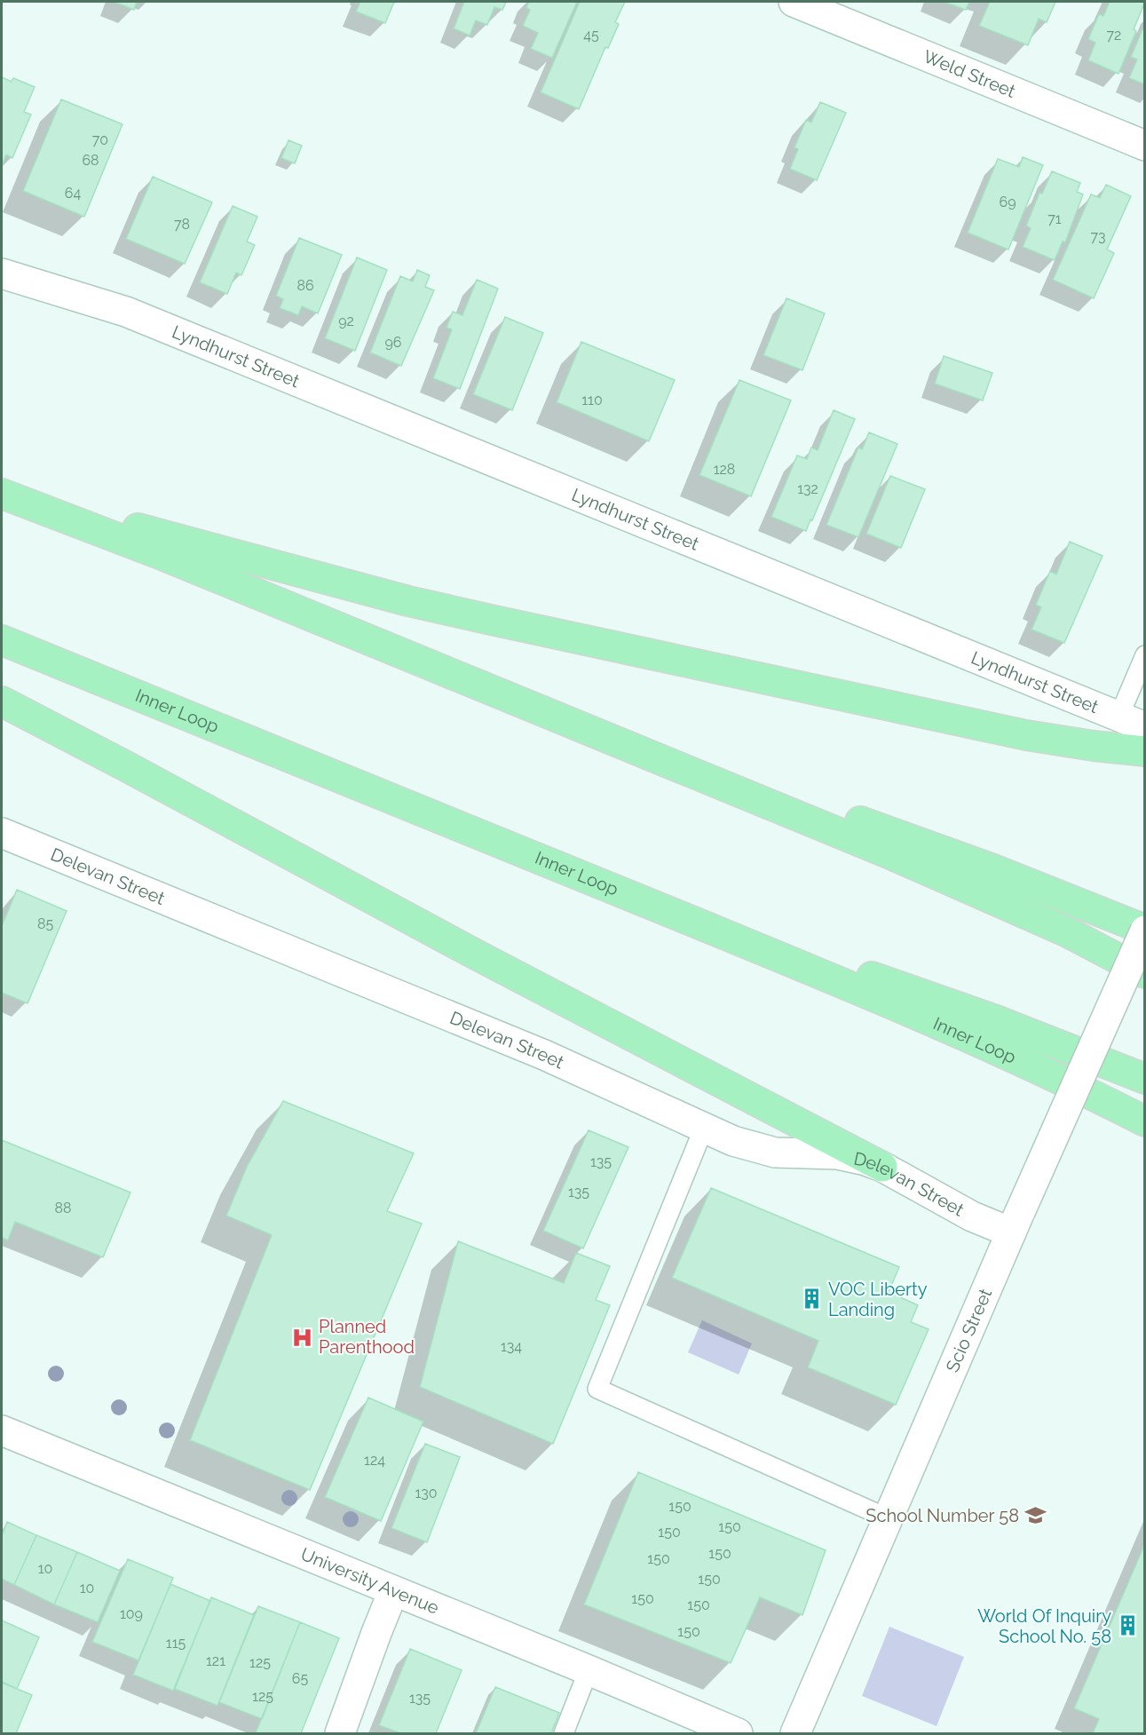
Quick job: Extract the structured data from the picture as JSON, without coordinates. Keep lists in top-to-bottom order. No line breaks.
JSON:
{"streets":{"highway":["Inner Loop"],"street":["Weld Street","Lyndhurst Street","Delevan Street","Scio Street","University Avenue"]},"crossings":[["Delevan Street","Scio Street"]],"places":{"building":["VOC Liberty Landing","World Of Inquiry School No. 58"],"hospital":["Planned Parenthood"],"school or university":["School Number 58"]},"house_numbers":["45","72","70","68","64","69","71","78","73","86","92","96","110","128","132","85","135","135","88","134","124","130","150","150","150","150","150","10","150","10","150","150","109","150","115","121","125","65","125","135"]}
